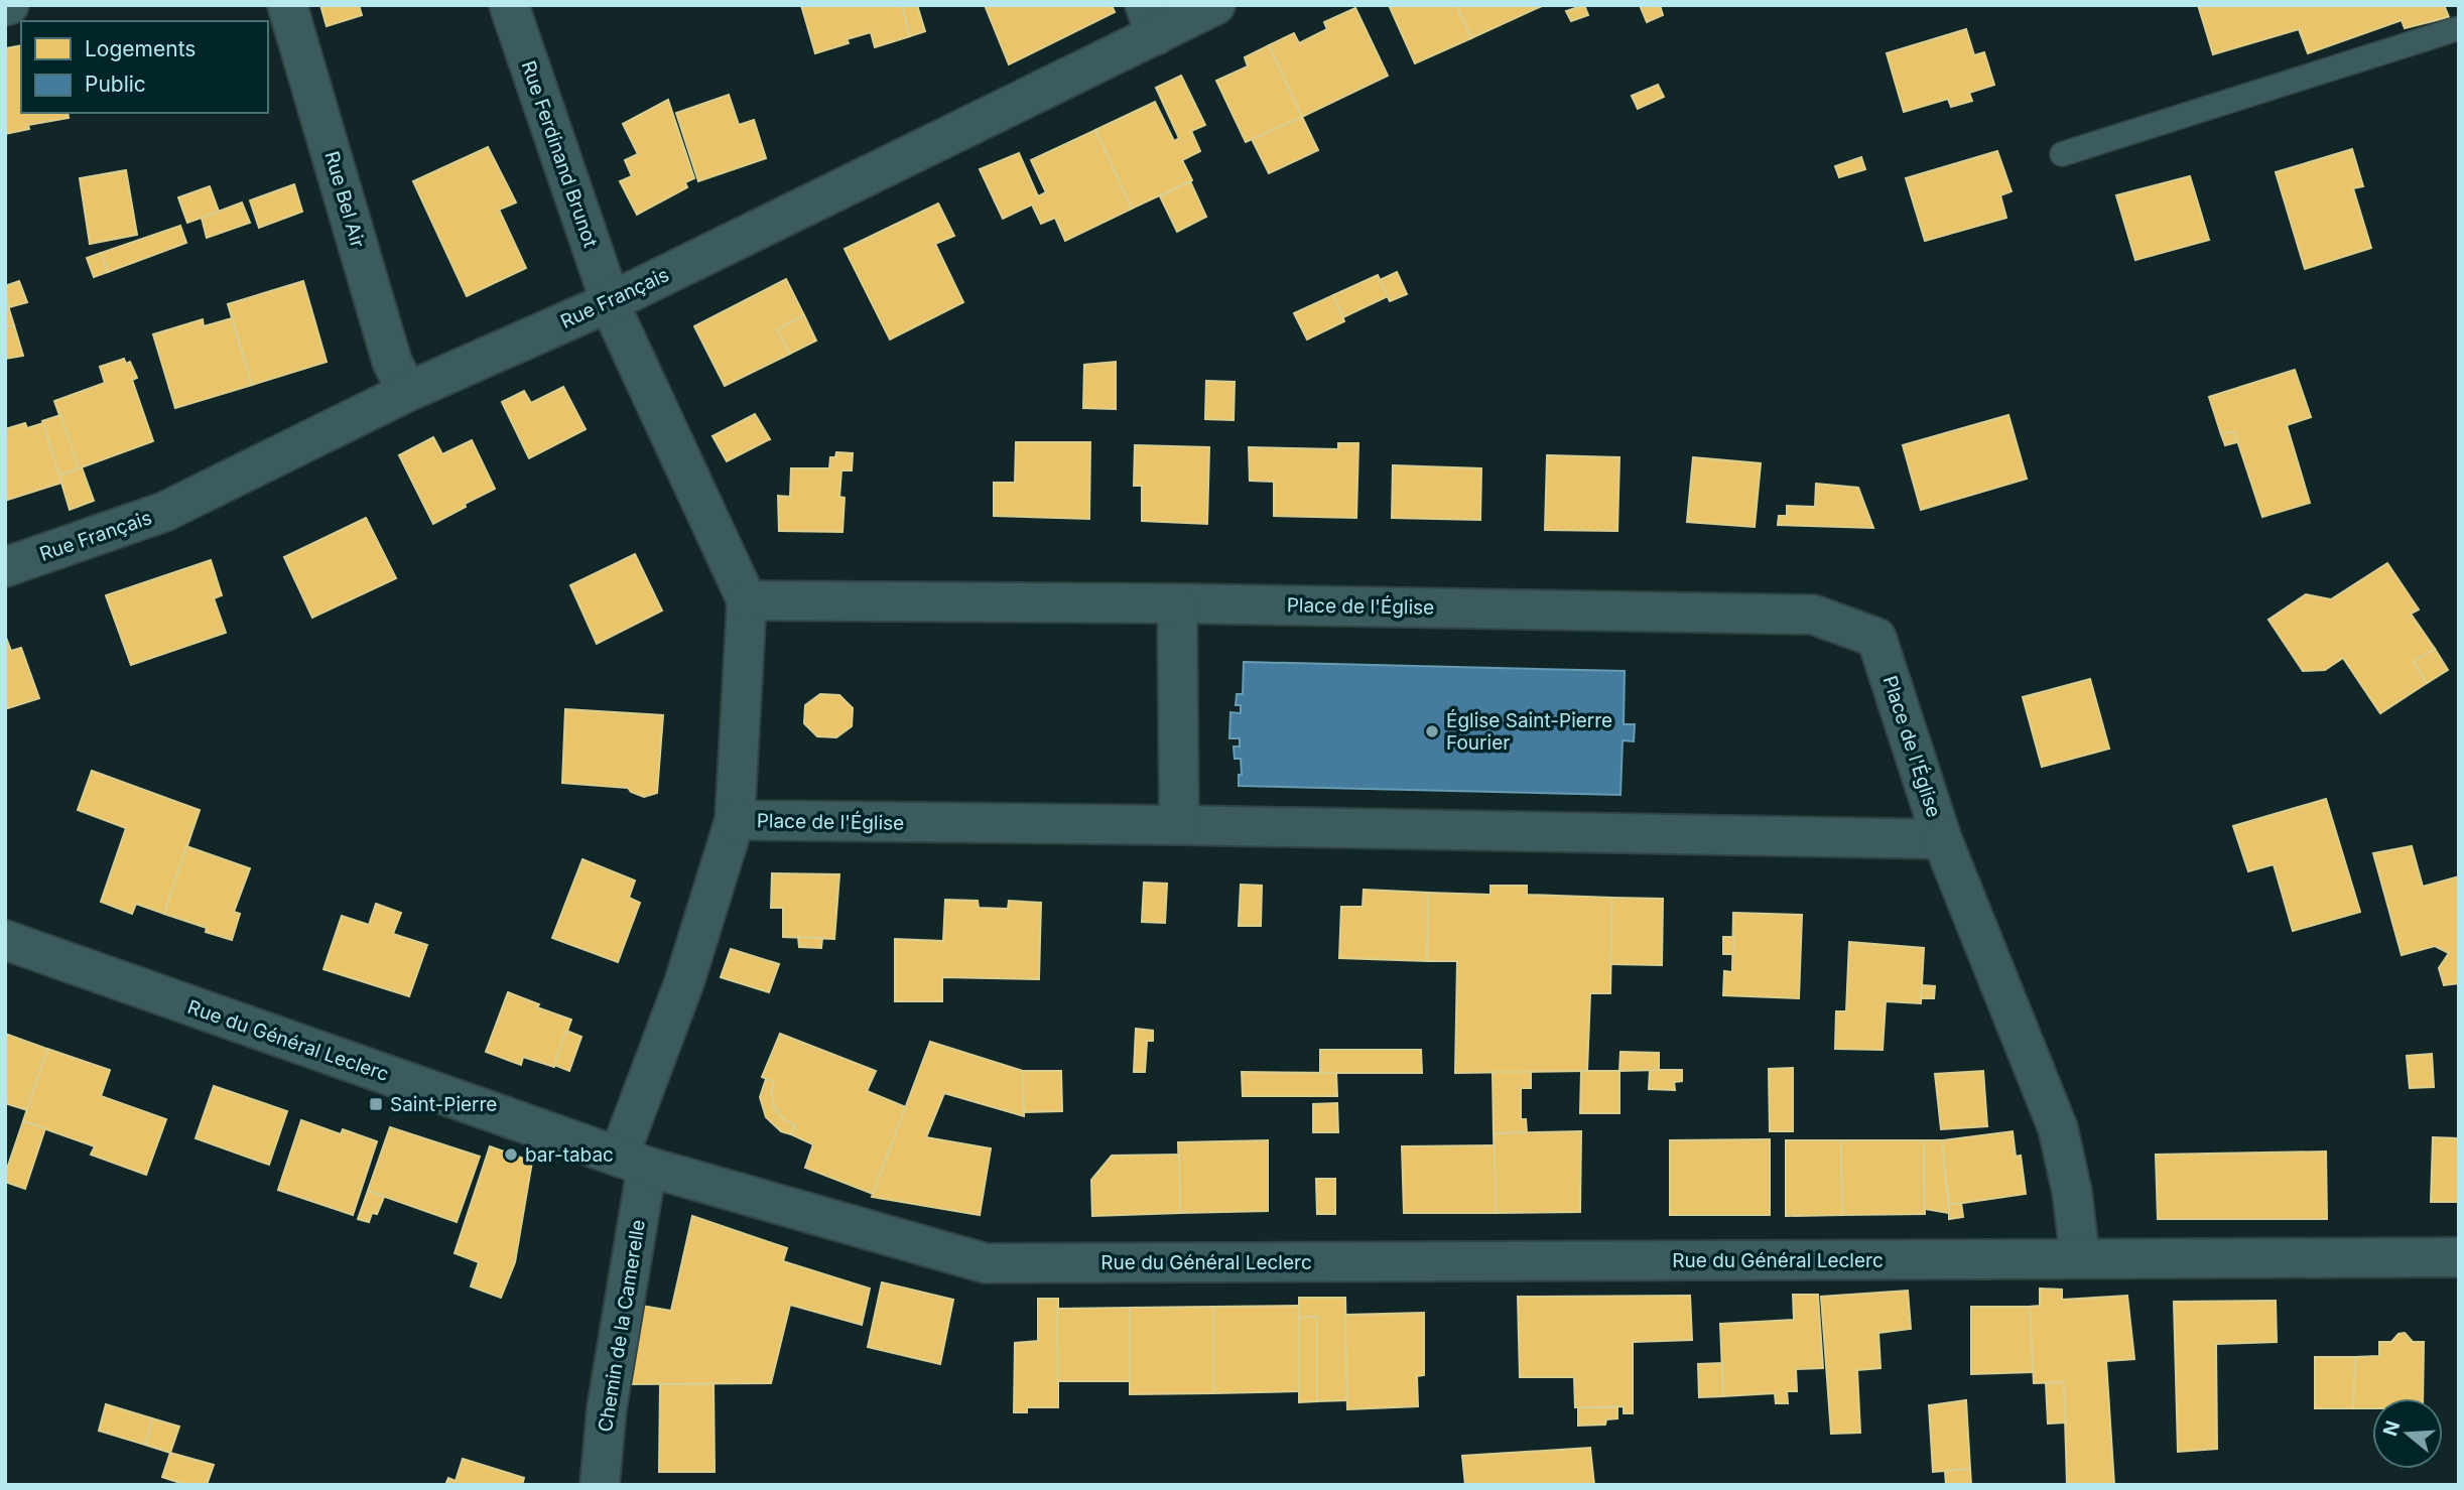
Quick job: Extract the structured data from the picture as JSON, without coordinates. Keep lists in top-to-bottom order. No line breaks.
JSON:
{"streets":{"street":["Rue Ferdinand Brunot","Rue Bel Air","Rue Français","Place de l'Église","Rue du Général Leclerc","Chemin de la Camerelle"]},"crossings":[["Rue Ferdinand Brunot","Rue Français"],["Rue Ferdinand Brunot","Place de l'Église"],["Rue Bel Air","Rue Français"],["Rue Français","Place de l'Église"],["Place de l'Église","Rue du Général Leclerc"],["Place de l'Église","Chemin de la Camerelle"],["Rue du Général Leclerc","Chemin de la Camerelle"]],"places":{"other":["Église Saint-Pierre Fourier","bar-tabac"],"transit":["Saint-Pierre"]},"legend":["Logements","Public"],"north":"left"}
